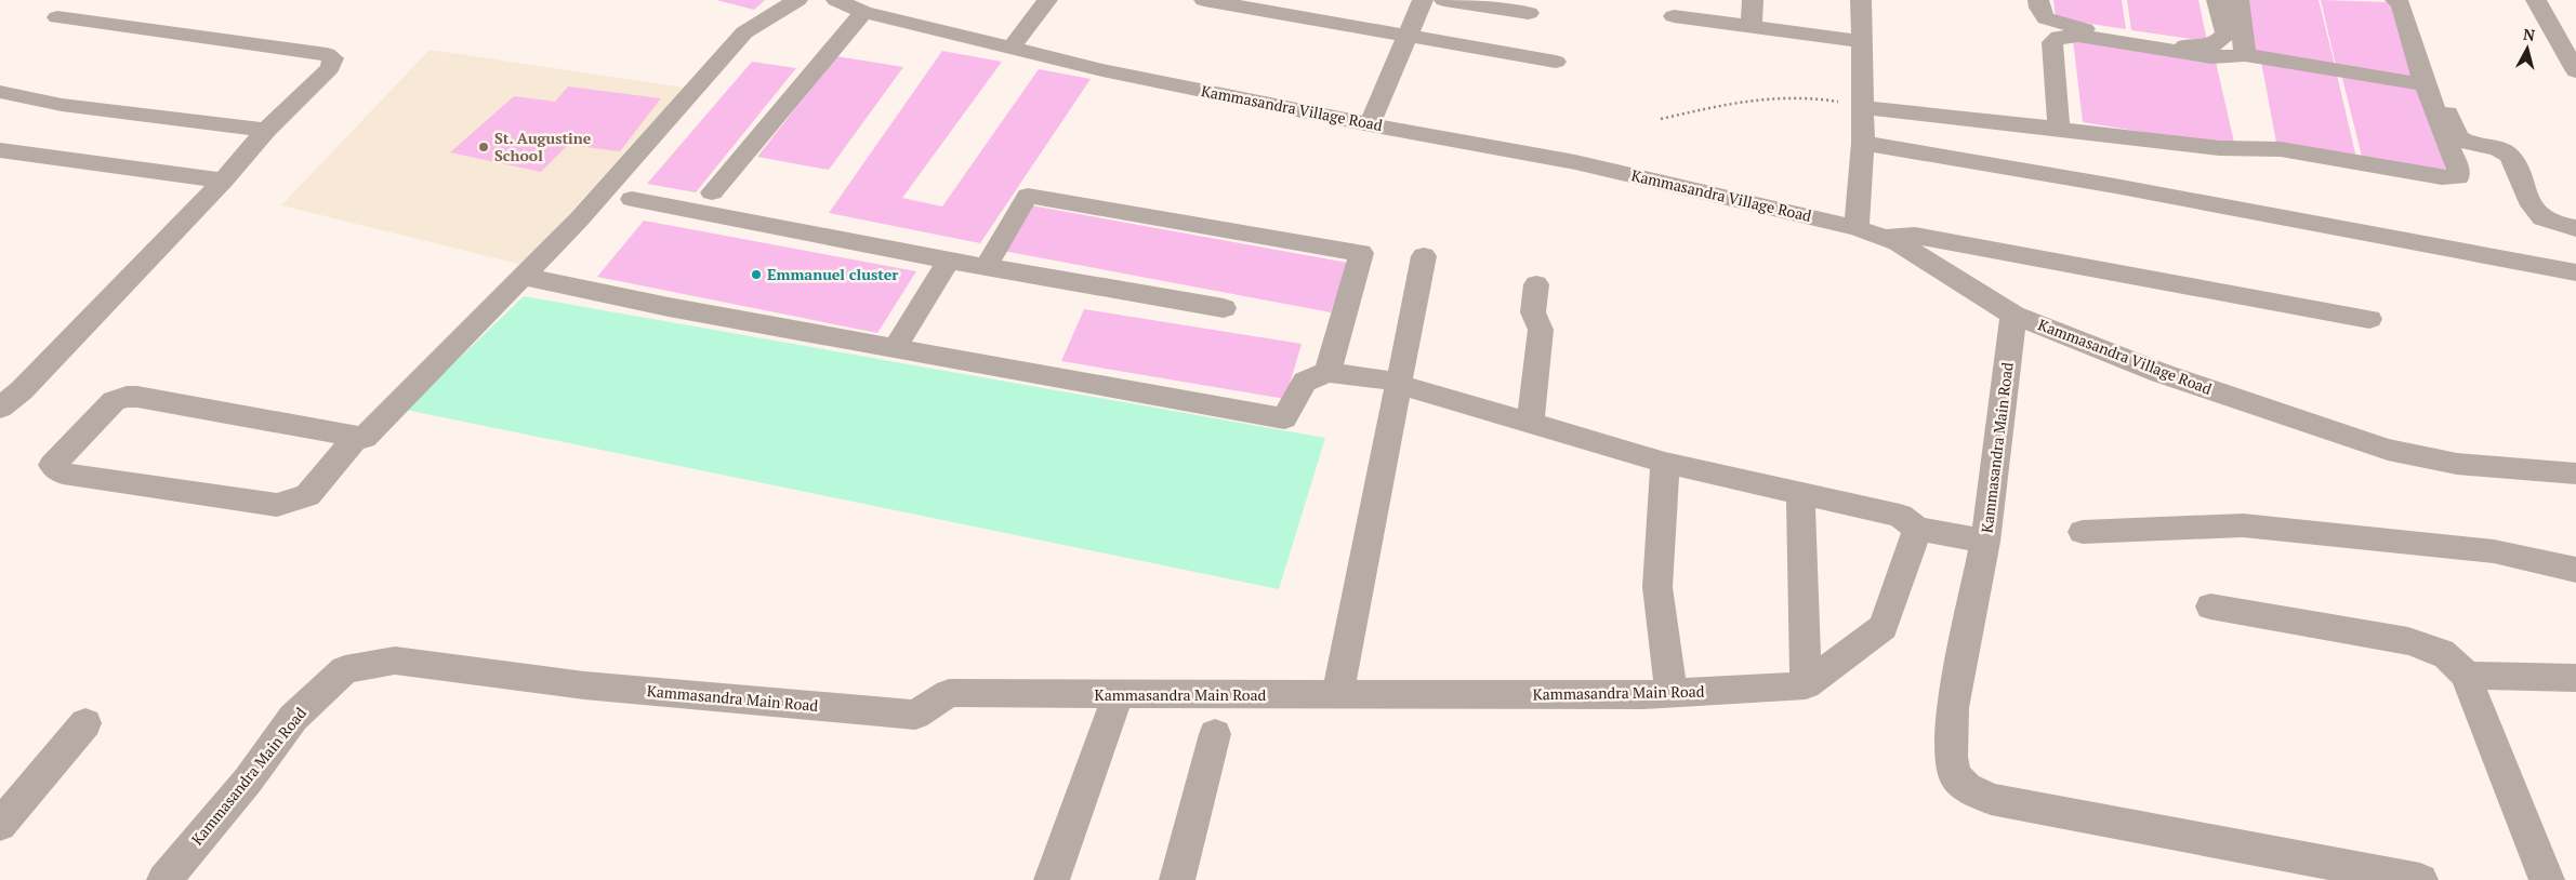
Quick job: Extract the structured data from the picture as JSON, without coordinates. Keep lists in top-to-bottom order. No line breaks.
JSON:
{"streets":{"street":["Kammasandra Village Road","Kammasandra Main Road"]},"crossings":[["Kammasandra Village Road","Kammasandra Main Road"]],"places":["St. Augustine School","Emmanuel cluster"],"north":"top"}
